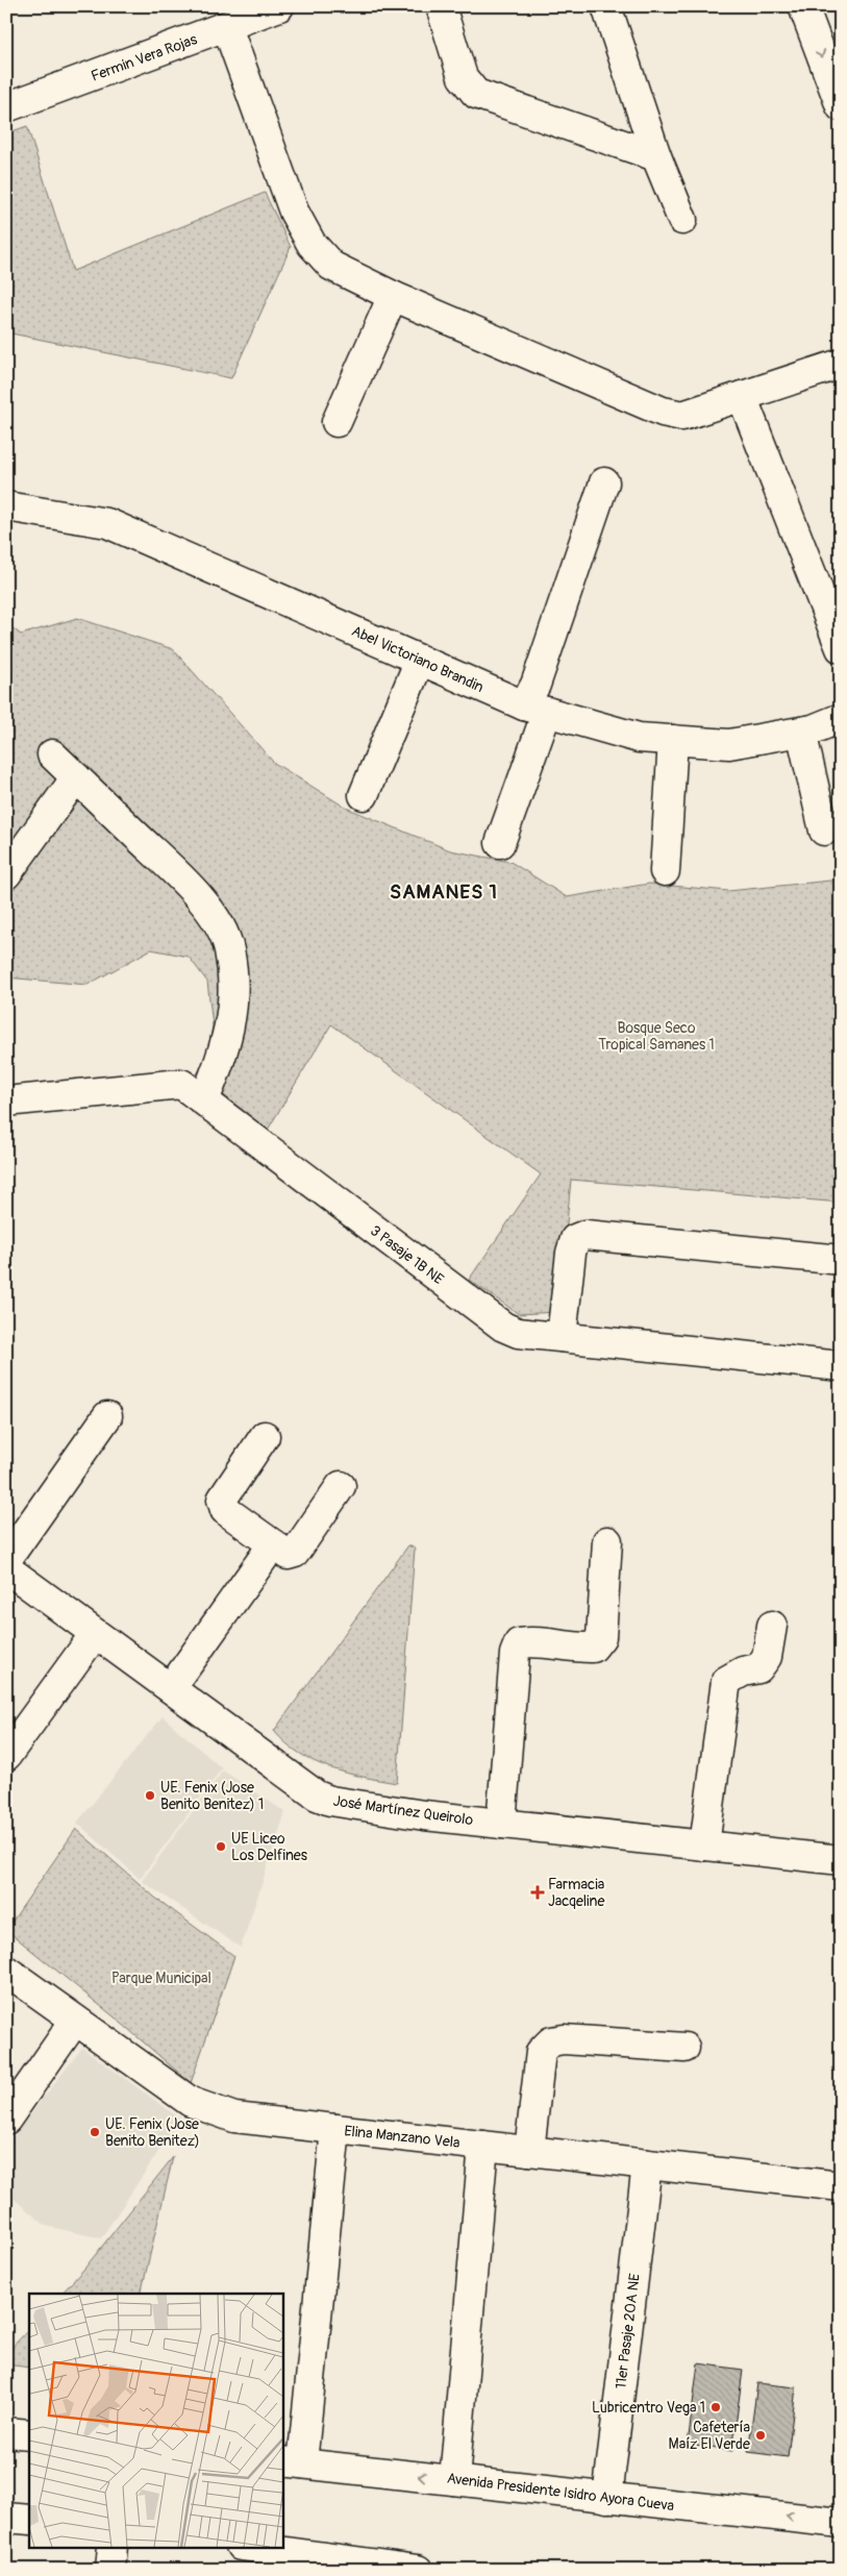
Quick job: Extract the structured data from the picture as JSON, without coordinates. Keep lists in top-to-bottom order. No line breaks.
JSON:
{"streets":{"street":["Fermin Vera Rojas","Abel Victoriano Brandin","3 Pasaje 1B NE","José Martínez Queirolo","Elina Manzano Vela","11er Pasaje 20A NE","Avenida Presidente Isidro Ayora Cueva"]},"crossings":[["Elina Manzano Vela","11er Pasaje 20A NE"],["11er Pasaje 20A NE","Avenida Presidente Isidro Ayora Cueva"]],"districts":["SAMANES 1"],"parks":["Bosque Seco Tropical Samanes 1","Parque Municipal"],"places":{"other":["UE. Fenix (Jose Benito Benitez) 1","UE Liceo Los Delfines","UE. Fenix (Jose Benito Benitez)","Lubricentro Vega 1","Cafetería Maíz El Verde"],"health":["Farmacia Jacqeline"]}}
